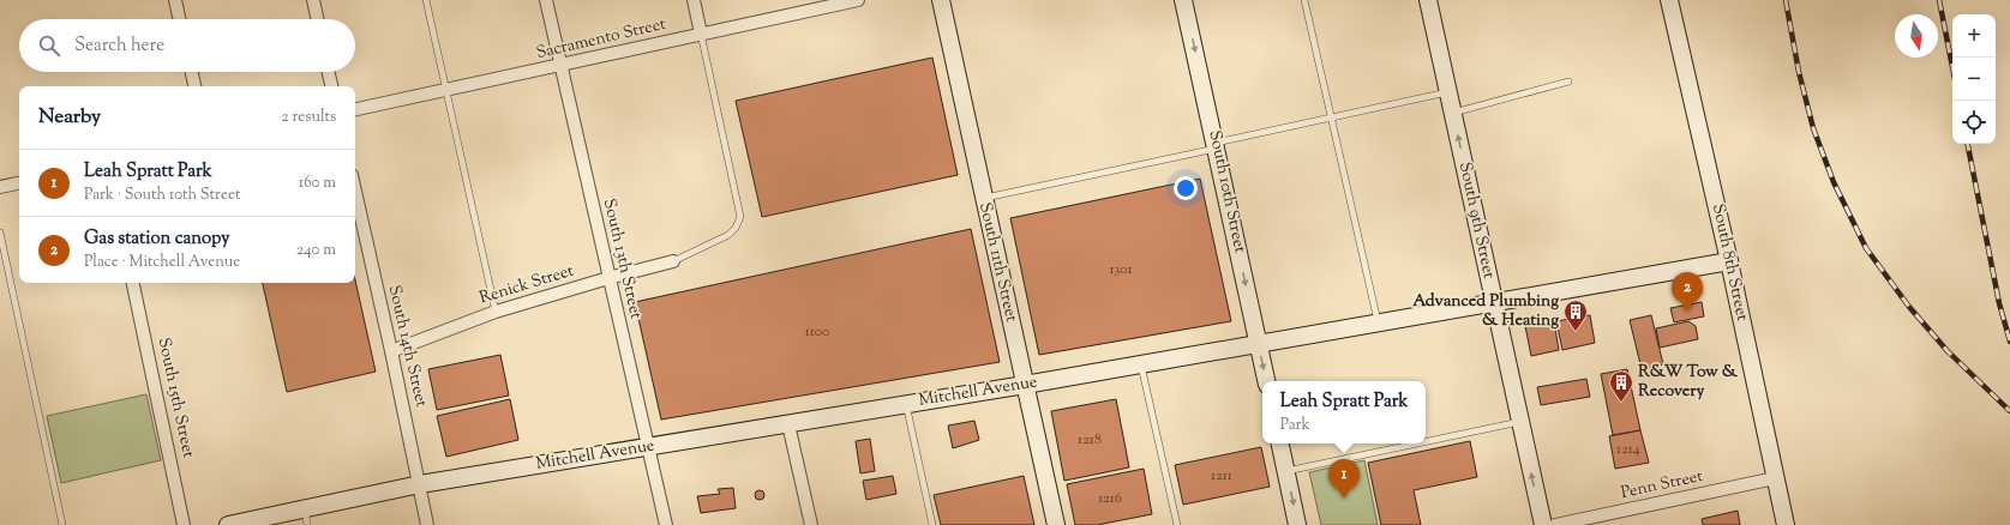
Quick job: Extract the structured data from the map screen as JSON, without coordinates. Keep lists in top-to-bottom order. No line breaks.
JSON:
{"streets":{"main road":["South 10th Street","South 9th Street","South 11th Street","South 8th Street","Mitchell Avenue"],"street":["Sacramento Street","South 13th Street","Renick Street","South 14th Street","South 15th Street","Penn Street"]},"crossings":[["Sacramento Street","South 13th Street"],["South 10th Street","Mitchell Avenue"],["South 9th Street","Mitchell Avenue"],["South 13th Street","Renick Street"],["South 13th Street","Mitchell Avenue"],["South 11th Street","Mitchell Avenue"],["South 8th Street","Mitchell Avenue"],["South 8th Street","Penn Street"],["Renick Street","South 14th Street"],["South 14th Street","Mitchell Avenue"]],"one_way":["South 10th Street","South 9th Street"],"places":{"building":["Advanced Plumbing & Heating","R&W Tow & Recovery"]},"house_numbers":["1301","1100","1218","1214","1211","1216"],"north":"bottom","page":{"map_buttons":["+","−"],"search":"Search here","heading":["Nearby","2 results"],"list":[{"mark":"1","name":"Leah Spratt Park","note":"Park · South 10th Street","value":"160 m"},{"mark":"2","name":"Gas station canopy","note":"Place · Mitchell Avenue","value":"240 m"}],"pins":["2","1"],"popup":["Leah Spratt Park","Park"]}}
